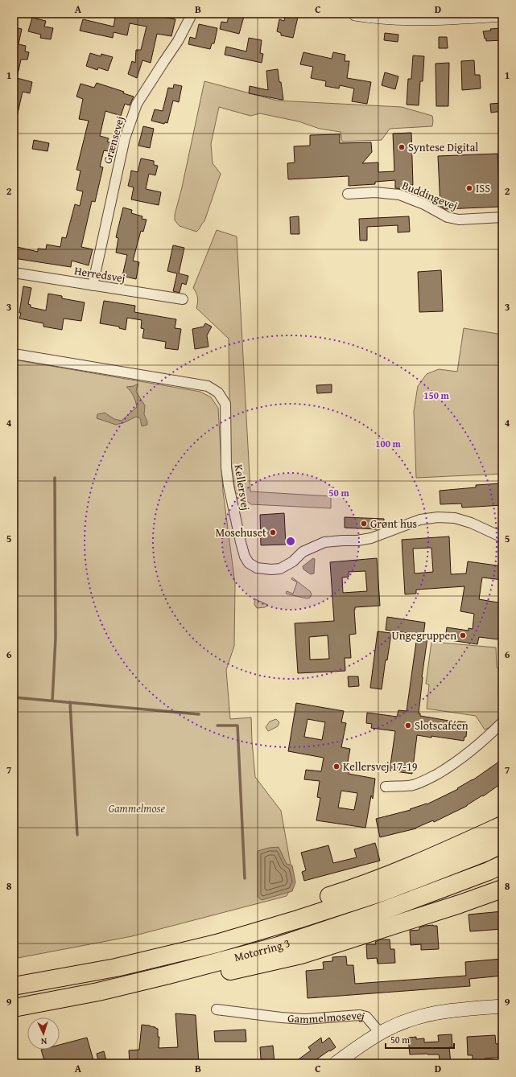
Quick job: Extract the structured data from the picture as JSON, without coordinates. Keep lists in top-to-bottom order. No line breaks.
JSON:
{"streets":{"highway":["Motorring 3"],"street":["Grænsevej","Buddingevej","Herredsvej","Kellersvej","Gammelmosevej"]},"crossings":[["Grænsevej","Herredsvej"]],"parks":["Gammelmose"],"places":["Syntese Digital","ISS","Grønt hus","Mosehuset","Ungegruppen","Slotscaféen","Kellersvej 17-19"],"scale_bar":"50 m","north":"bottom","grid":{"columns":["A","B","C","D"],"rows":["1","2","3","4","5","6","7","8","9"]},"rings":["150 m","100 m","50 m"]}
